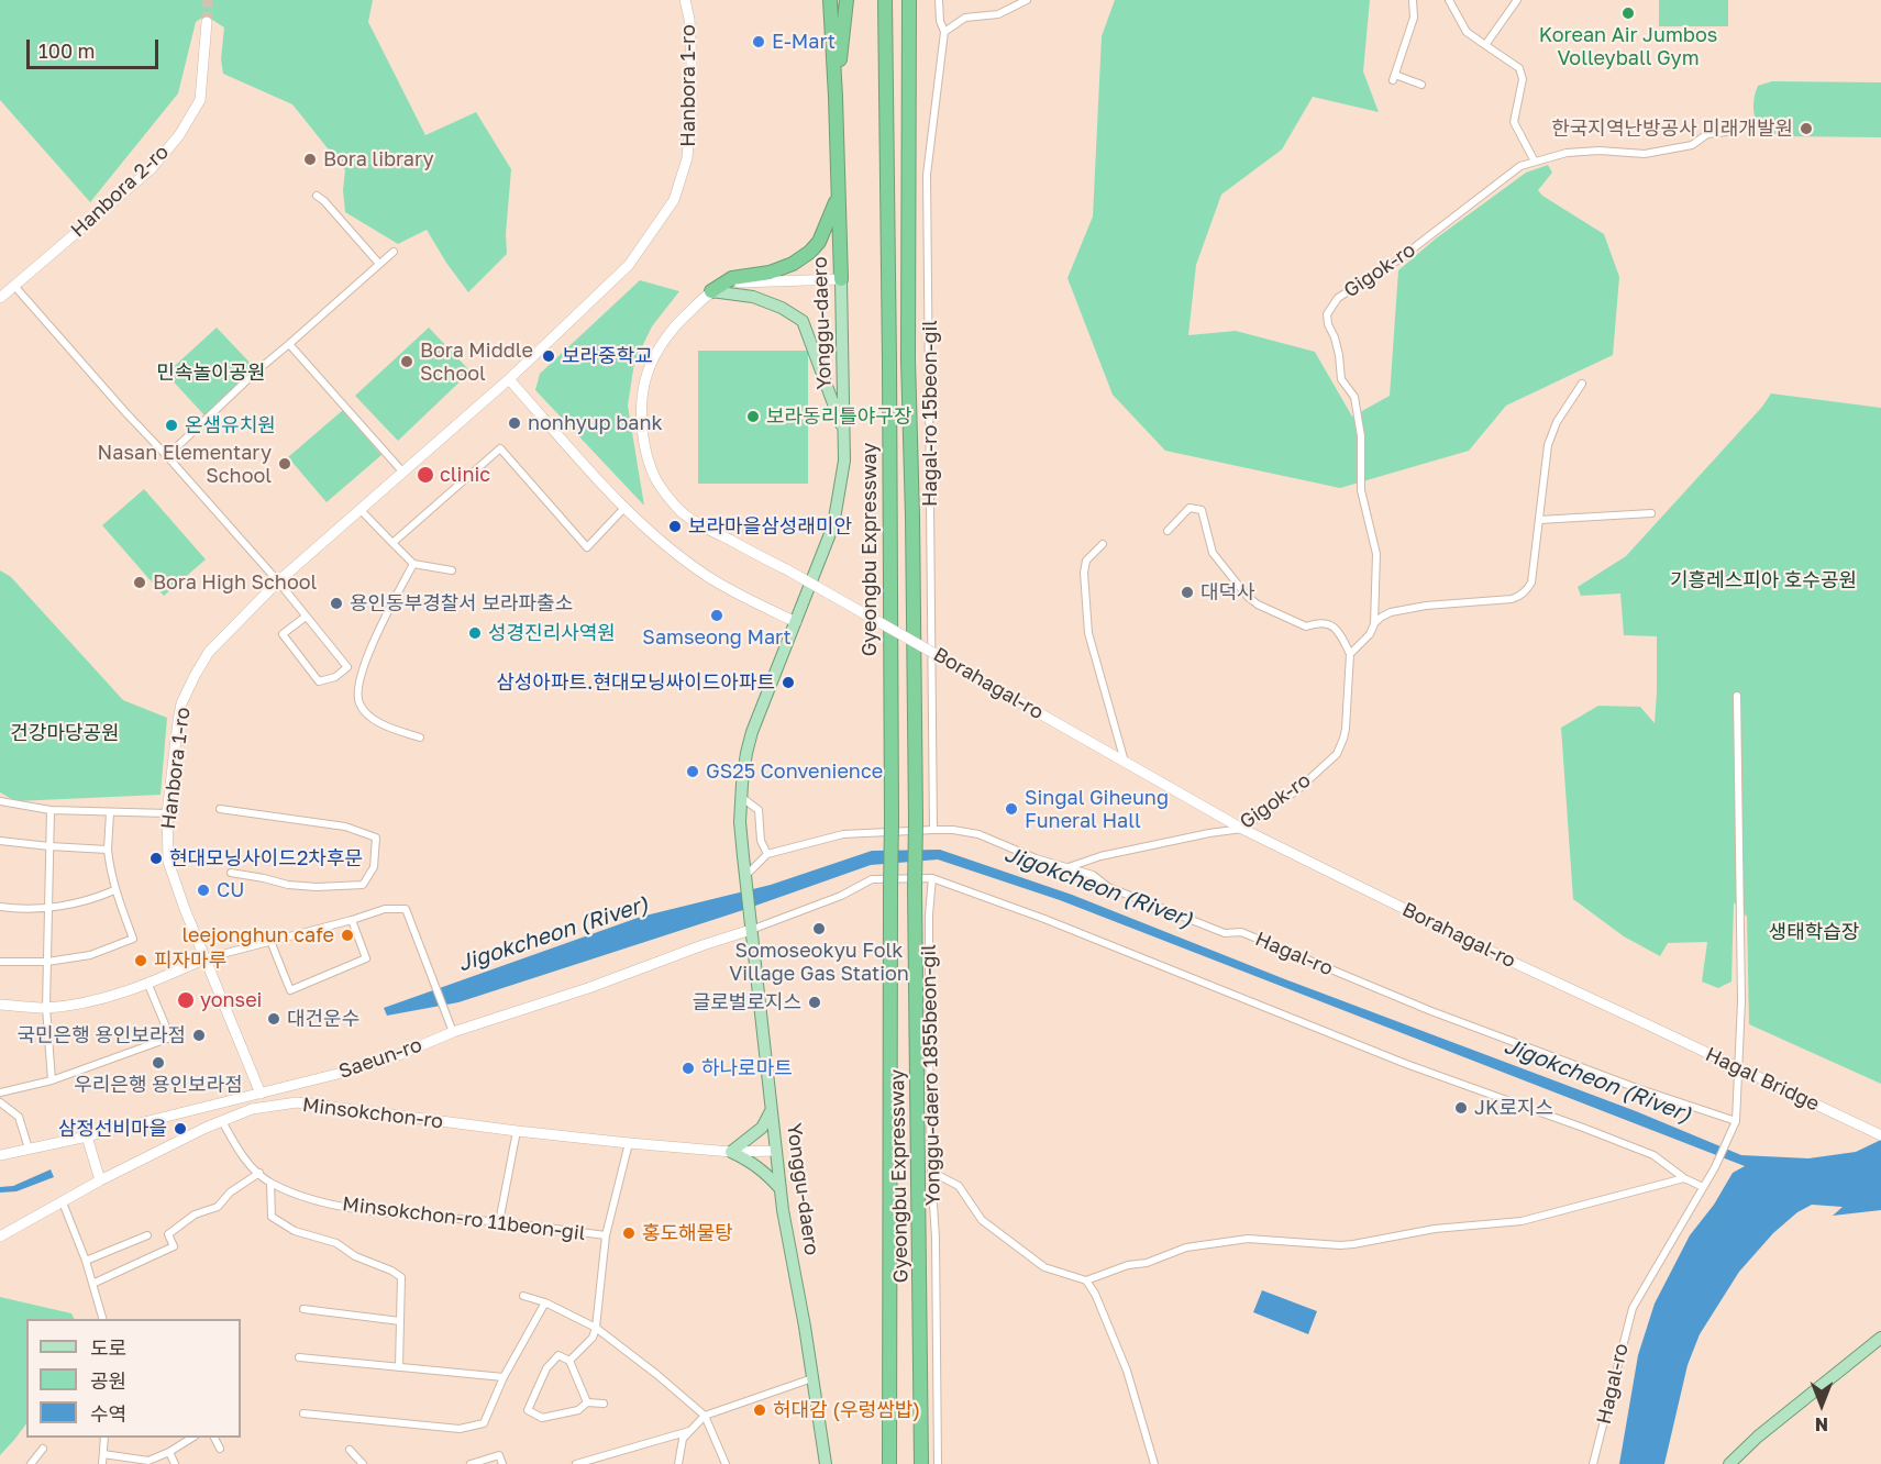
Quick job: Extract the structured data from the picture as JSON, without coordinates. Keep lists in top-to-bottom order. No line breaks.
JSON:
{"streets":{"highway":["Yonggu-daero","Gyeongbu Expressway"],"street":["Hanbora 1-ro","Hanbora 2-ro","Gigok-ro","Hagal-ro 15beon-gil","Borahagal-ro","Hagal-ro","Saeun-ro","Yonggu-daero 1855beon-gil","Hagal Bridge","Minsokchon-ro","Minsokchon-ro 11beon-gil"]},"crossings":[["Hanbora 1-ro","Saeun-ro"],["Gigok-ro","Borahagal-ro"],["Gigok-ro","Hagal-ro"],["Yonggu-daero","Borahagal-ro"],["Yonggu-daero","Saeun-ro"],["Yonggu-daero","Minsokchon-ro"],["Hagal-ro 15beon-gil","Hagal-ro"],["Borahagal-ro","Hagal Bridge"],["Minsokchon-ro","Minsokchon-ro 11beon-gil"]],"water":["Jigokcheon (River)"],"parks":["민속놀이공원","기흥레스피아 호수공원","건강마당공원","생태학습장"],"places":["Korean Air Jumbos Volleyball Gym","E-Mart","한국지역난방공사 미래개발원","Bora library","보라중학교","Bora Middle School","보라동리틀야구장","nonhyup bank","온샘유치원","Nasan Elementary School","clinic","보라마을삼성래미안","Bora High School","대덕사","용인동부경찰서 보라파출소","Samseong Mart","성경진리사역원","삼성아파트.현대모닝싸이드아파트","GS25 Convenience","Singal Giheung Funeral Hall","현대모닝사이드2차후문","CU","Somoseokyu Folk Village Gas Station","leejonghun cafe","피자마루","yonsei","글로벌로지스","대건운수","국민은행 용인보라점","우리은행 용인보라점","하나로마트","JK로지스","삼정선비마을","홍도해물탕","허대감 (우렁쌈밥)"],"legend":["도로","공원","수역"],"scale_bar":"100 m","north":"bottom"}
